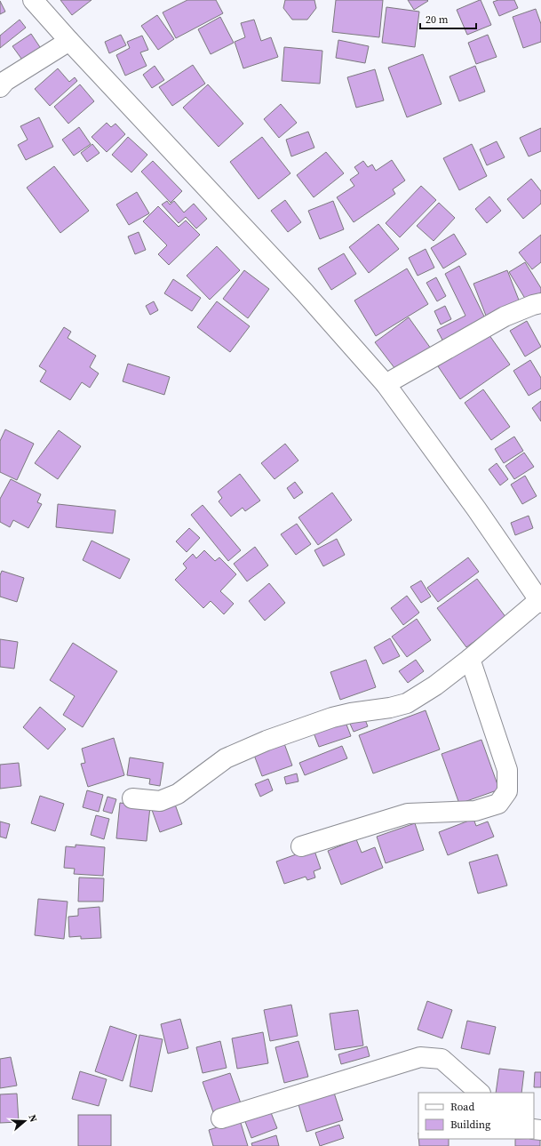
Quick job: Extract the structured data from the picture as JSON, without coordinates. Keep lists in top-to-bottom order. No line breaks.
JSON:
{"legend":["Road","Building"],"scale_bar":"20 m","north":"right"}
